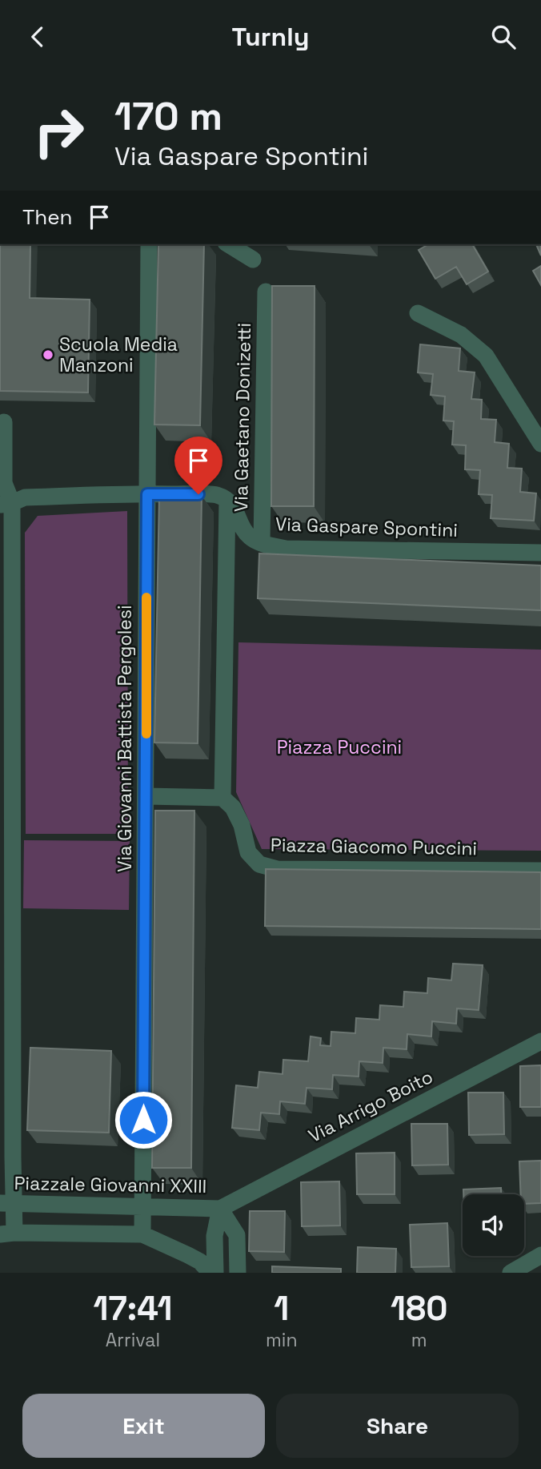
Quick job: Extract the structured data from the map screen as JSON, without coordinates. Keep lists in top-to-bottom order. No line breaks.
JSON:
{"streets":{"street":["Via Gaetano Donizetti","Via Gaspare Spontini","Via Giovanni Battista Pergolesi","Piazza Giacomo Puccini","Via Arrigo Boito","Piazzale Giovanni XXIII"]},"crossings":[["Via Gaetano Donizetti","Via Gaspare Spontini"],["Via Giovanni Battista Pergolesi","Piazzale Giovanni XXIII"],["Via Arrigo Boito","Piazzale Giovanni XXIII"]],"parks":["Piazza Puccini"],"places":["Scuola Media Manzoni"],"page":{"header":"Turnly","turn":["170 m","Via Gaspare Spontini"],"then":"Then","eta":["17:41","Arrival","1","min","180","m"],"buttons":["Exit","Share"]}}
